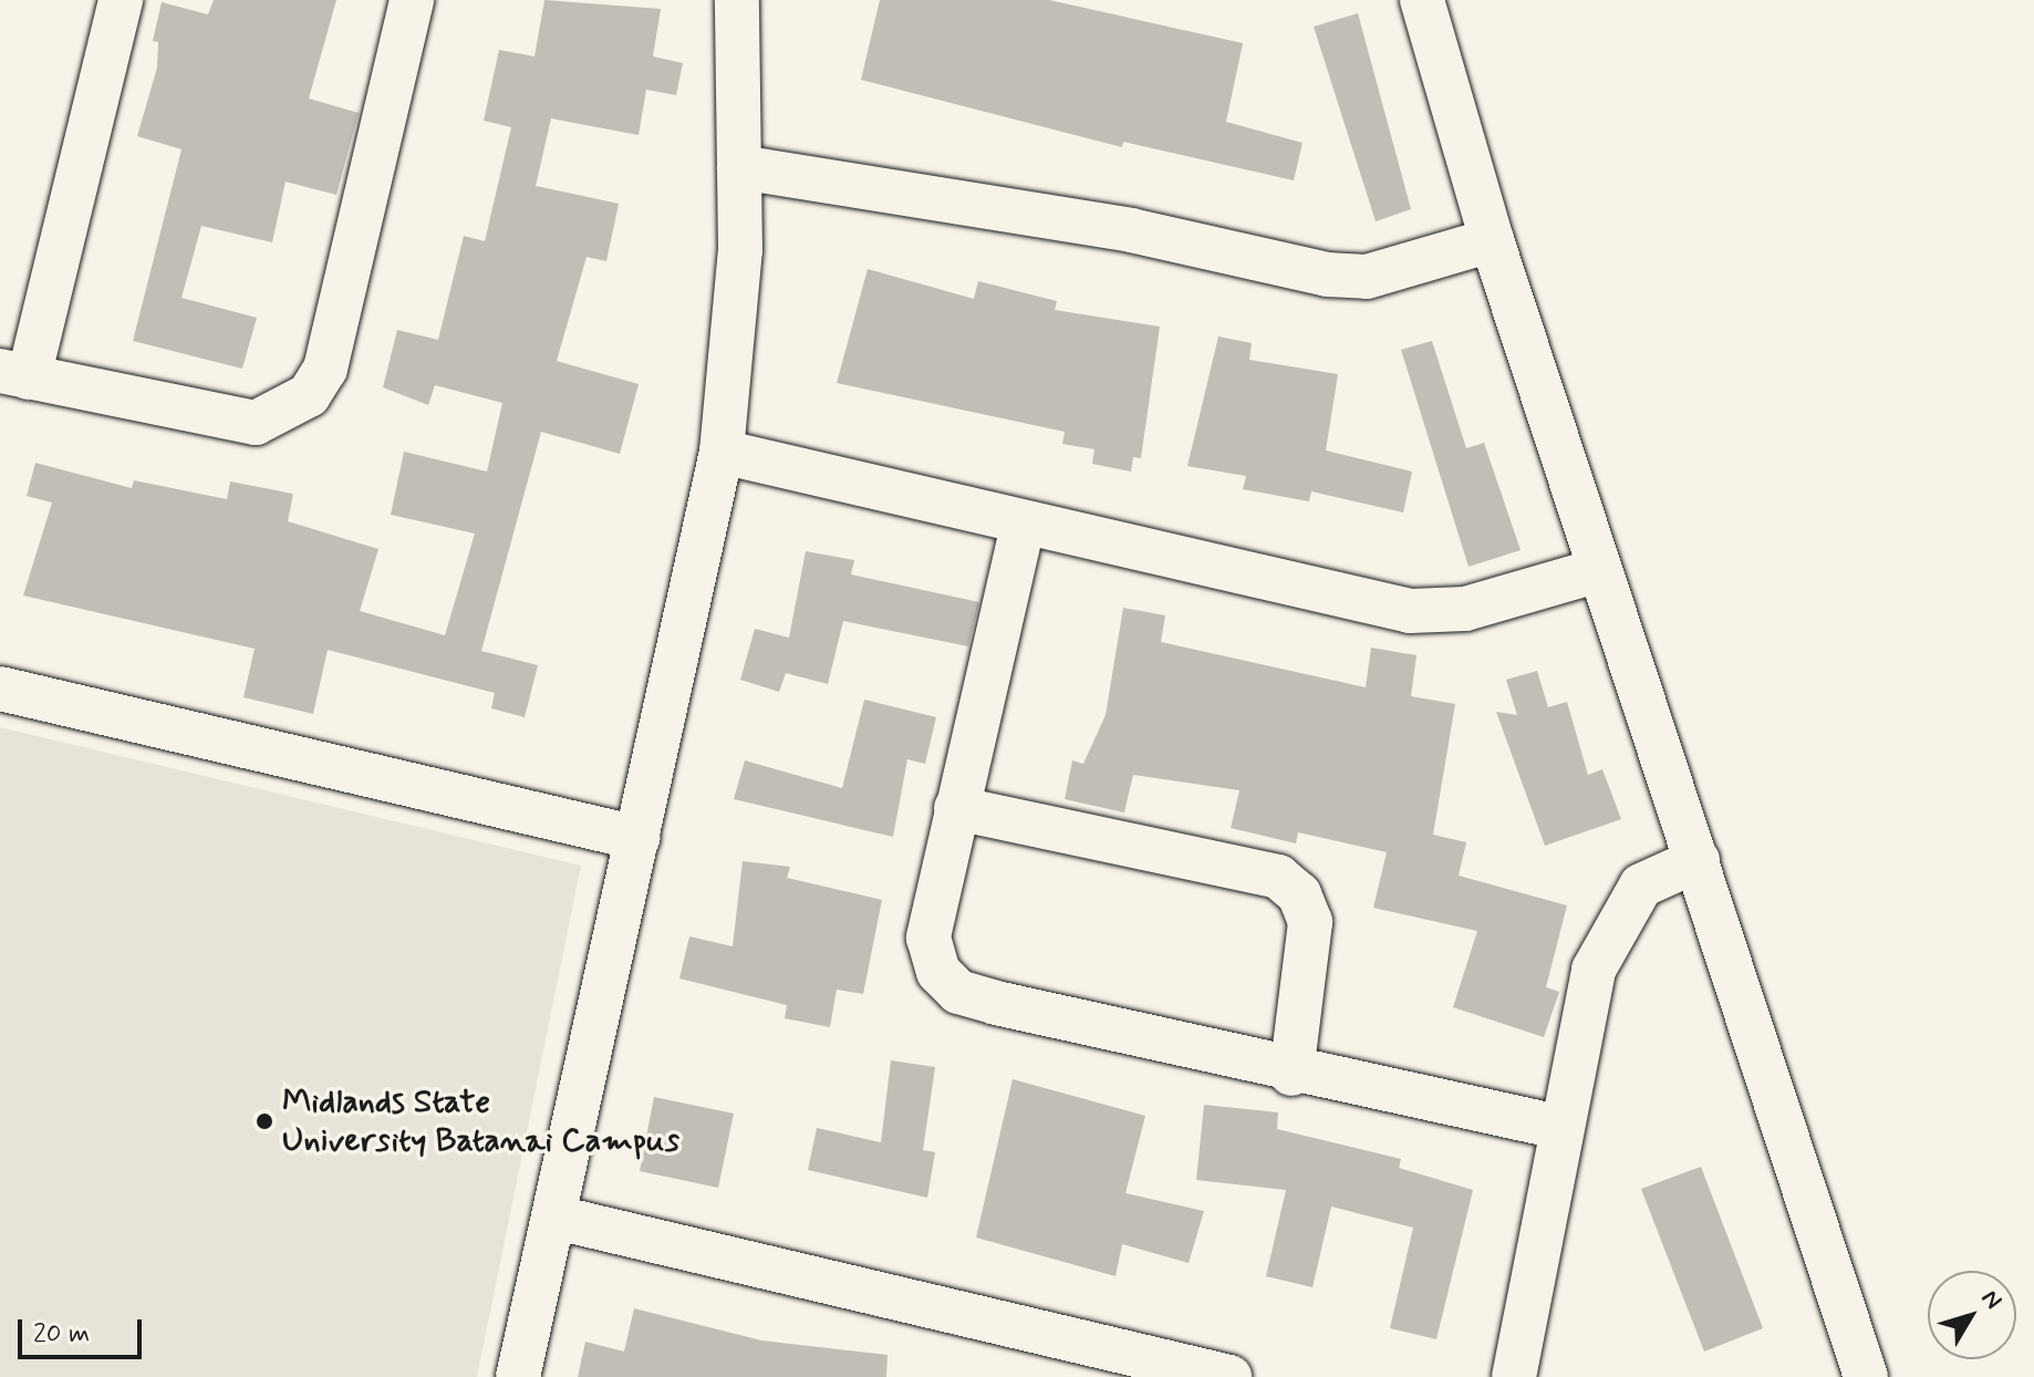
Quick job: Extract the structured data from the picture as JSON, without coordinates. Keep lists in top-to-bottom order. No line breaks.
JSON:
{"places":["Midlands State University Batanai Campus"],"scale_bar":"20 m","north":"top right"}
